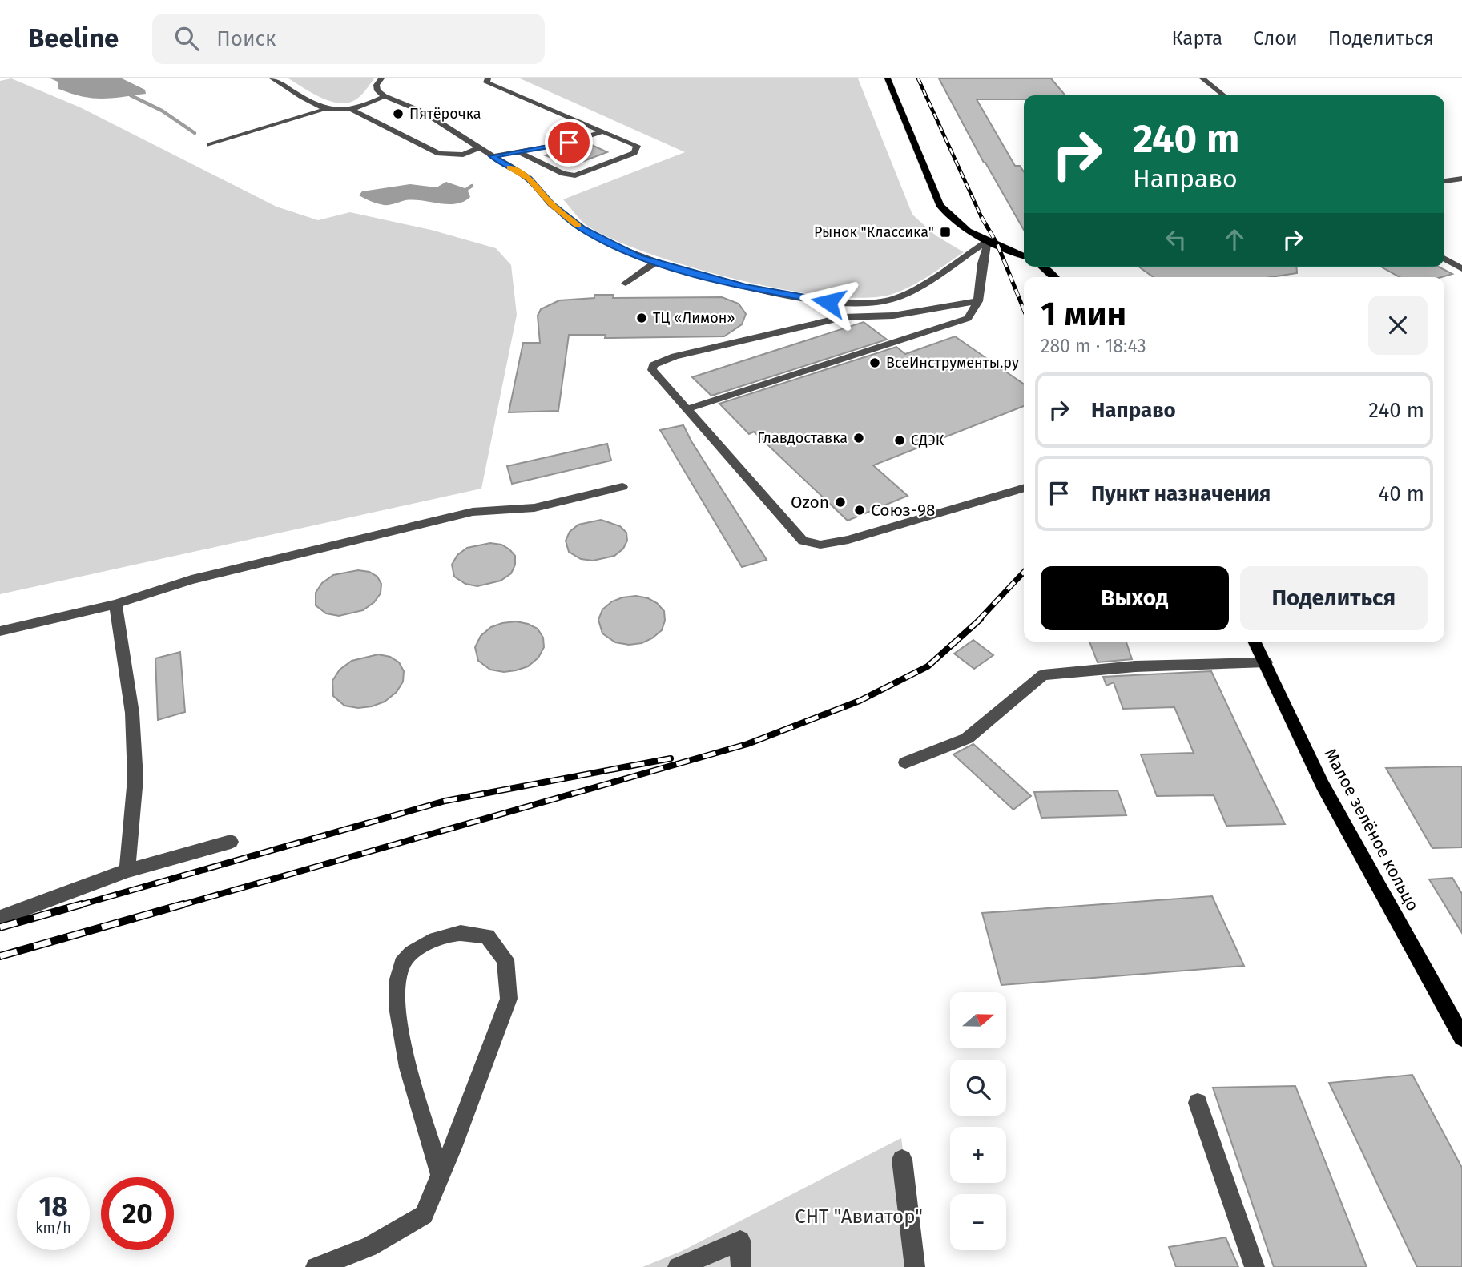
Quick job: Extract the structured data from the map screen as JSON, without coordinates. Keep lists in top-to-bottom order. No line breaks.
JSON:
{"streets":{"main road":["Малое зелёное кольцо"]},"parks":["СНТ \"Авиатор\""],"places":{"other":["Пятёрочка","ТЦ «Лимон»","ВсеИнструменты.ру","Главдоставка","СДЭК","Ozon","Союз-98"],"transit":["Рынок \"Классика\""]},"north":"right","page":{"header":"Beeline","search":"Поиск","nav":["Карта","Слои","Поделиться"],"turn":["240 m","Направо"],"heading":["1 мин","280 m · 18:43"],"list":[{"name":"Направо","value":"240 m"},{"name":"Пункт назначения","value":"40 m"}],"buttons":["Выход","Поделиться"],"map_buttons":["+","−"],"speed":"18 km/h","limit":"20"}}
